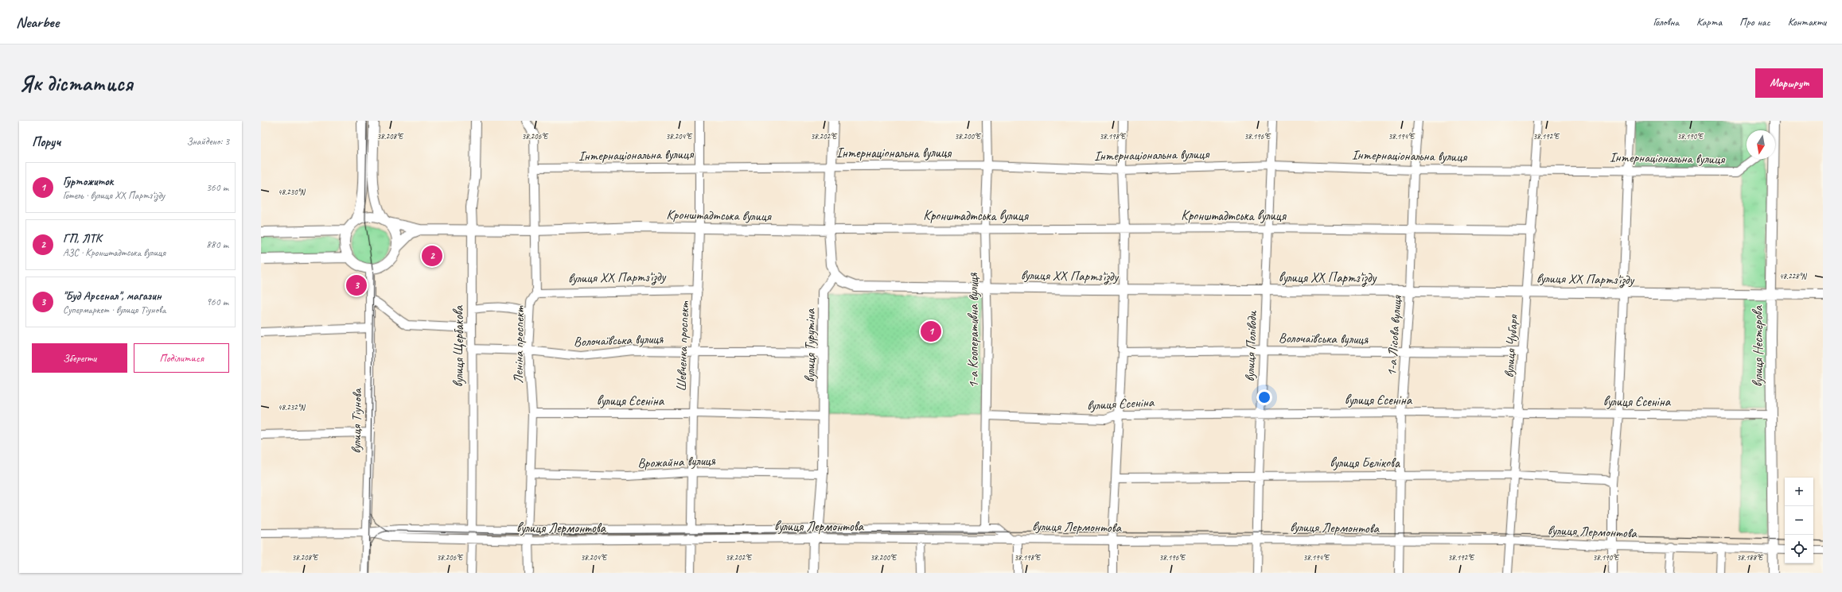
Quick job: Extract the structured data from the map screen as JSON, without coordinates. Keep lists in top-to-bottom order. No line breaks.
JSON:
{"streets":{"street":["Інтернаціональна вулиця","Кронштадтська вулиця","вулиця XX Партз'їзду","1-а Кооперативна вулиця","1-а Лісова вулиця","Волочаївська вулиця","Леніна проспект","вулиця Турутіна","вулиця Щербакова","Шевченка проспект","вулиця Поліводи","вулиця Чубаря","вулиця Нестерова","вулиця Єсеніна","вулиця Тіунова","Врожайна вулиця","вулиця Бєлікова","вулиця Лермонтова"]},"crossings":[["Інтернаціональна вулиця","1-а Кооперативна вулиця"],["Інтернаціональна вулиця","1-а Лісова вулиця"],["Інтернаціональна вулиця","Леніна проспект"],["Інтернаціональна вулиця","Шевченка проспект"],["Інтернаціональна вулиця","вулиця Поліводи"],["Інтернаціональна вулиця","вулиця Чубаря"],["Кронштадтська вулиця","1-а Кооперативна вулиця"],["Кронштадтська вулиця","1-а Лісова вулиця"],["Кронштадтська вулиця","Леніна проспект"],["Кронштадтська вулиця","вулиця Щербакова"],["Кронштадтська вулиця","Шевченка проспект"],["Кронштадтська вулиця","вулиця Поліводи"],["Кронштадтська вулиця","вулиця Чубаря"],["Кронштадтська вулиця","вулиця Тіунова"],["вулиця XX Партз'їзду","1-а Кооперативна вулиця"],["вулиця XX Партз'їзду","1-а Лісова вулиця"],["вулиця XX Партз'їзду","Леніна проспект"],["вулиця XX Партз'їзду","вулиця Турутіна"],["вулиця XX Партз'їзду","Шевченка проспект"],["вулиця XX Партз'їзду","вулиця Поліводи"],["вулиця XX Партз'їзду","вулиця Чубаря"],["вулиця XX Партз'їзду","вулиця Нестерова"],["1-а Кооперативна вулиця","вулиця Єсеніна"],["1-а Кооперативна вулиця","вулиця Лермонтова"],["1-а Лісова вулиця","Волочаївська вулиця"],["1-а Лісова вулиця","вулиця Єсеніна"],["1-а Лісова вулиця","вулиця Бєлікова"],["1-а Лісова вулиця","вулиця Лермонтова"],["Волочаївська вулиця","Леніна проспект"],["Волочаївська вулиця","вулиця Турутіна"],["Волочаївська вулиця","вулиця Щербакова"],["Волочаївська вулиця","Шевченка проспект"],["Волочаївська вулиця","вулиця Поліводи"],["Волочаївська вулиця","вулиця Чубаря"],["Леніна проспект","вулиця Єсеніна"],["Леніна проспект","Врожайна вулиця"],["Леніна проспект","вулиця Лермонтова"],["вулиця Турутіна","вулиця Єсеніна"],["вулиця Турутіна","Врожайна вулиця"],["вулиця Турутіна","вулиця Лермонтова"],["вулиця Щербакова","вулиця Лермонтова"],["Шевченка проспект","вулиця Єсеніна"],["Шевченка проспект","Врожайна вулиця"],["Шевченка проспект","вулиця Лермонтова"],["вулиця Поліводи","вулиця Єсеніна"],["вулиця Поліводи","вулиця Бєлікова"],["вулиця Поліводи","вулиця Лермонтова"],["вулиця Чубаря","вулиця Єсеніна"],["вулиця Чубаря","вулиця Бєлікова"],["вулиця Чубаря","вулиця Лермонтова"],["вулиця Нестерова","вулиця Єсеніна"],["вулиця Нестерова","вулиця Лермонтова"],["вулиця Тіунова","вулиця Лермонтова"]],"north":"bottom","page":{"header":"Nearbee","nav":["Головна","Карта","Про нас","Контакти"],"buttons":["Маршрут",["Зберегти","Поділитися"]],"title":"Як дістатися","heading":["Поруч","Знайдено: 3"],"list":[{"mark":"1","name":"Гуртожиток","note":"Готель · вулиця XX Партз'їзду","value":"360 m"},{"mark":"2","name":"ГП, ЛТК","note":"АЗС · Кронштадтська вулиця","value":"880 m"},{"mark":"3","name":"\"Буд Арсенал\", магазин","note":"Супермаркет · вулиця Тіунова","value":"960 m"}],"pins":["2","3","1"],"map_buttons":["+","−"]},"coordinates":["38.208°E","38.206°E","38.204°E","38.202°E","38.200°E","38.198°E","38.196°E","38.194°E","38.192°E","38.190°E","48.230°N","48.228°N","48.232°N","38.188°E"]}
